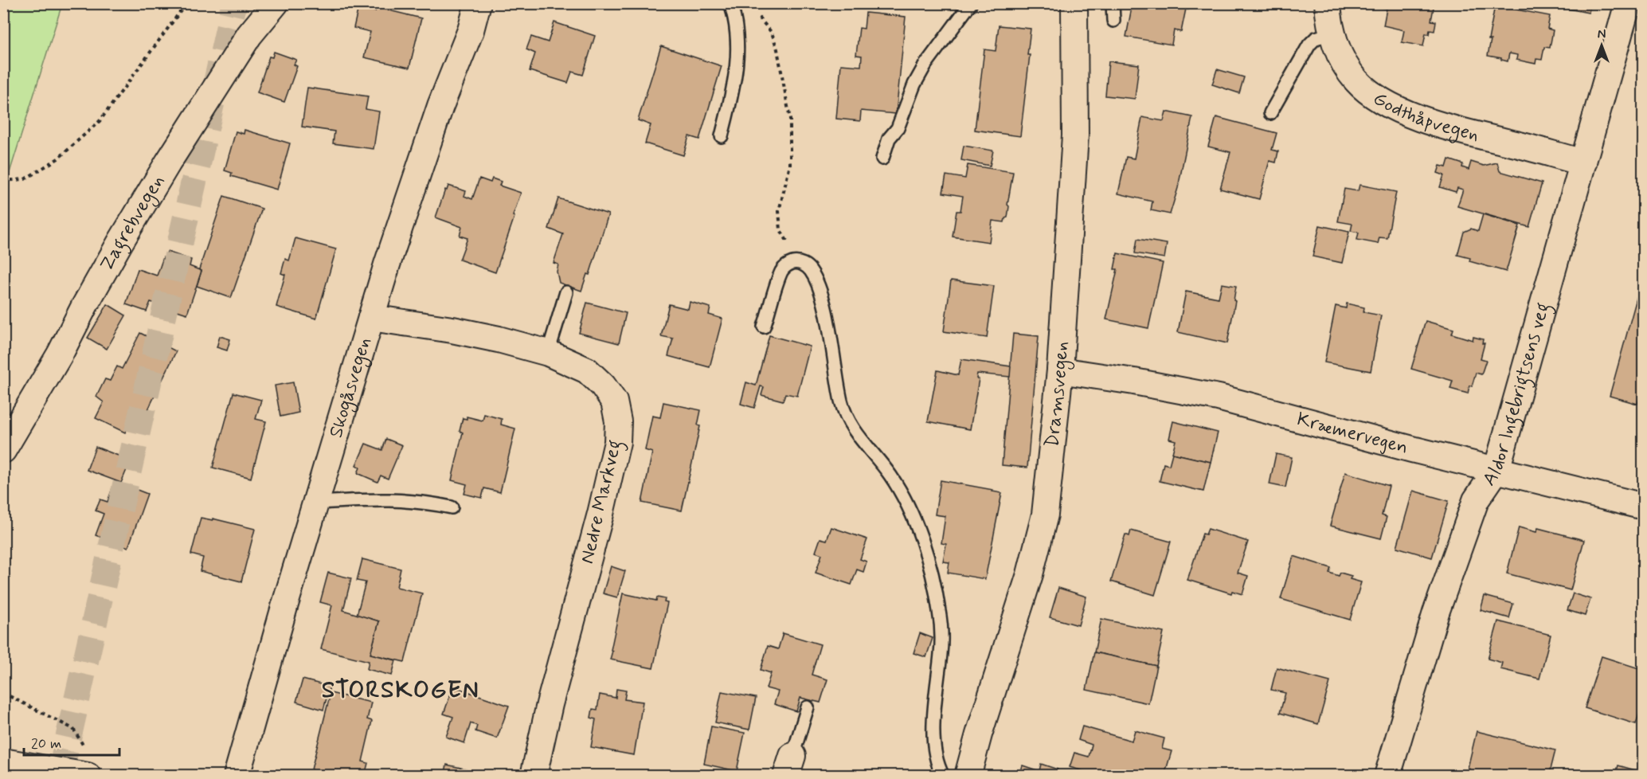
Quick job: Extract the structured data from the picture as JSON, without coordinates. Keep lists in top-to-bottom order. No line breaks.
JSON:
{"streets":{"street":["Godthåpvegen","Zagrebvegen","Skogåsvegen","Aldor Ingebrigtsens veg","Dramsvegen","Kræmervegen","Nedre Markveg"]},"crossings":[["Godthåpvegen","Aldor Ingebrigtsens veg"],["Skogåsvegen","Nedre Markveg"],["Aldor Ingebrigtsens veg","Kræmervegen"],["Dramsvegen","Kræmervegen"]],"districts":["STORSKOGEN"],"scale_bar":"20 m","north":"top"}
